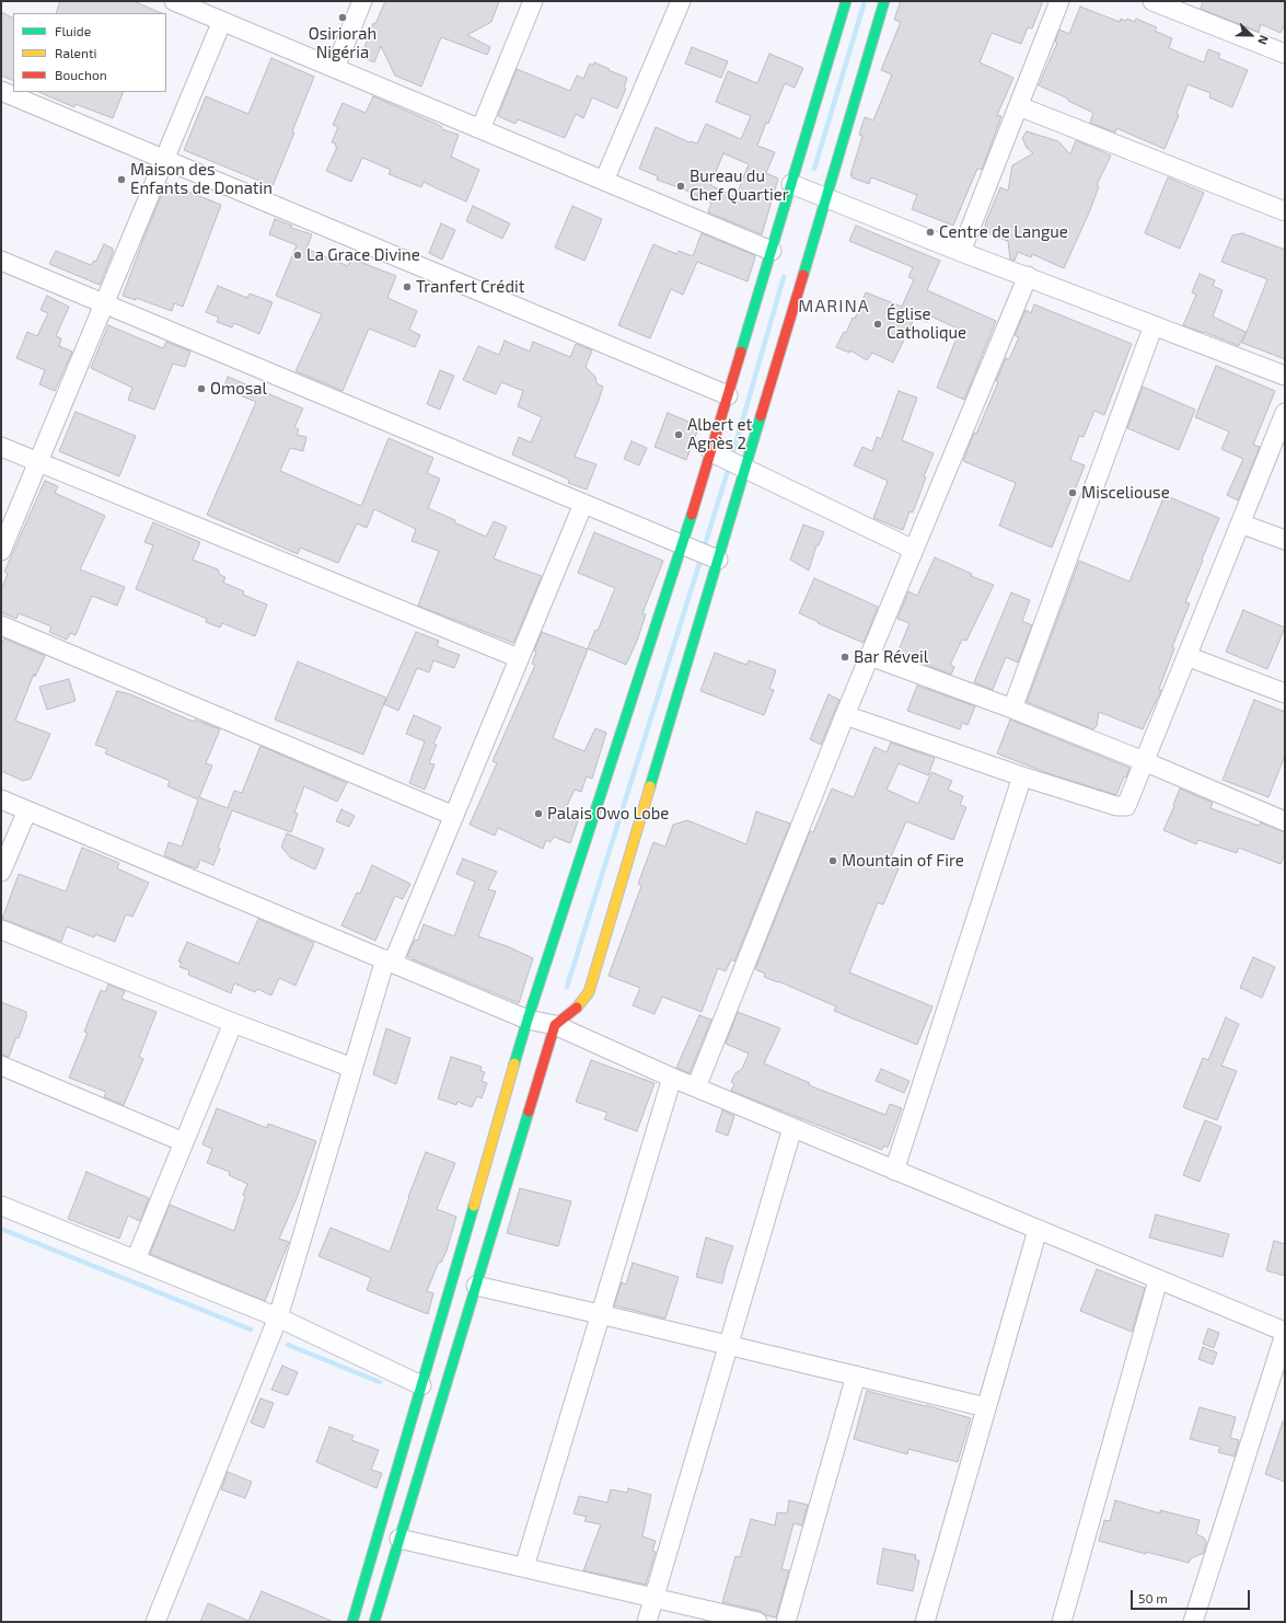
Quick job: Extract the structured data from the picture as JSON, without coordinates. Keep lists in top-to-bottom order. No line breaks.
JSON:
{"districts":["MARINA"],"places":["Osiriorah Nigéria","Maison des Enfants de Donatin","Bureau du Chef Quartier","Centre de Langue","La Grace Divine","Tranfert Crédit","Église Catholique","Omosal","Albert et Agnès 2","Misceliouse","Bar Réveil","Palais Owo Lobe","Mountain of Fire"],"legend":["Fluide","Ralenti","Bouchon"],"scale_bar":"50 m","north":"right"}
